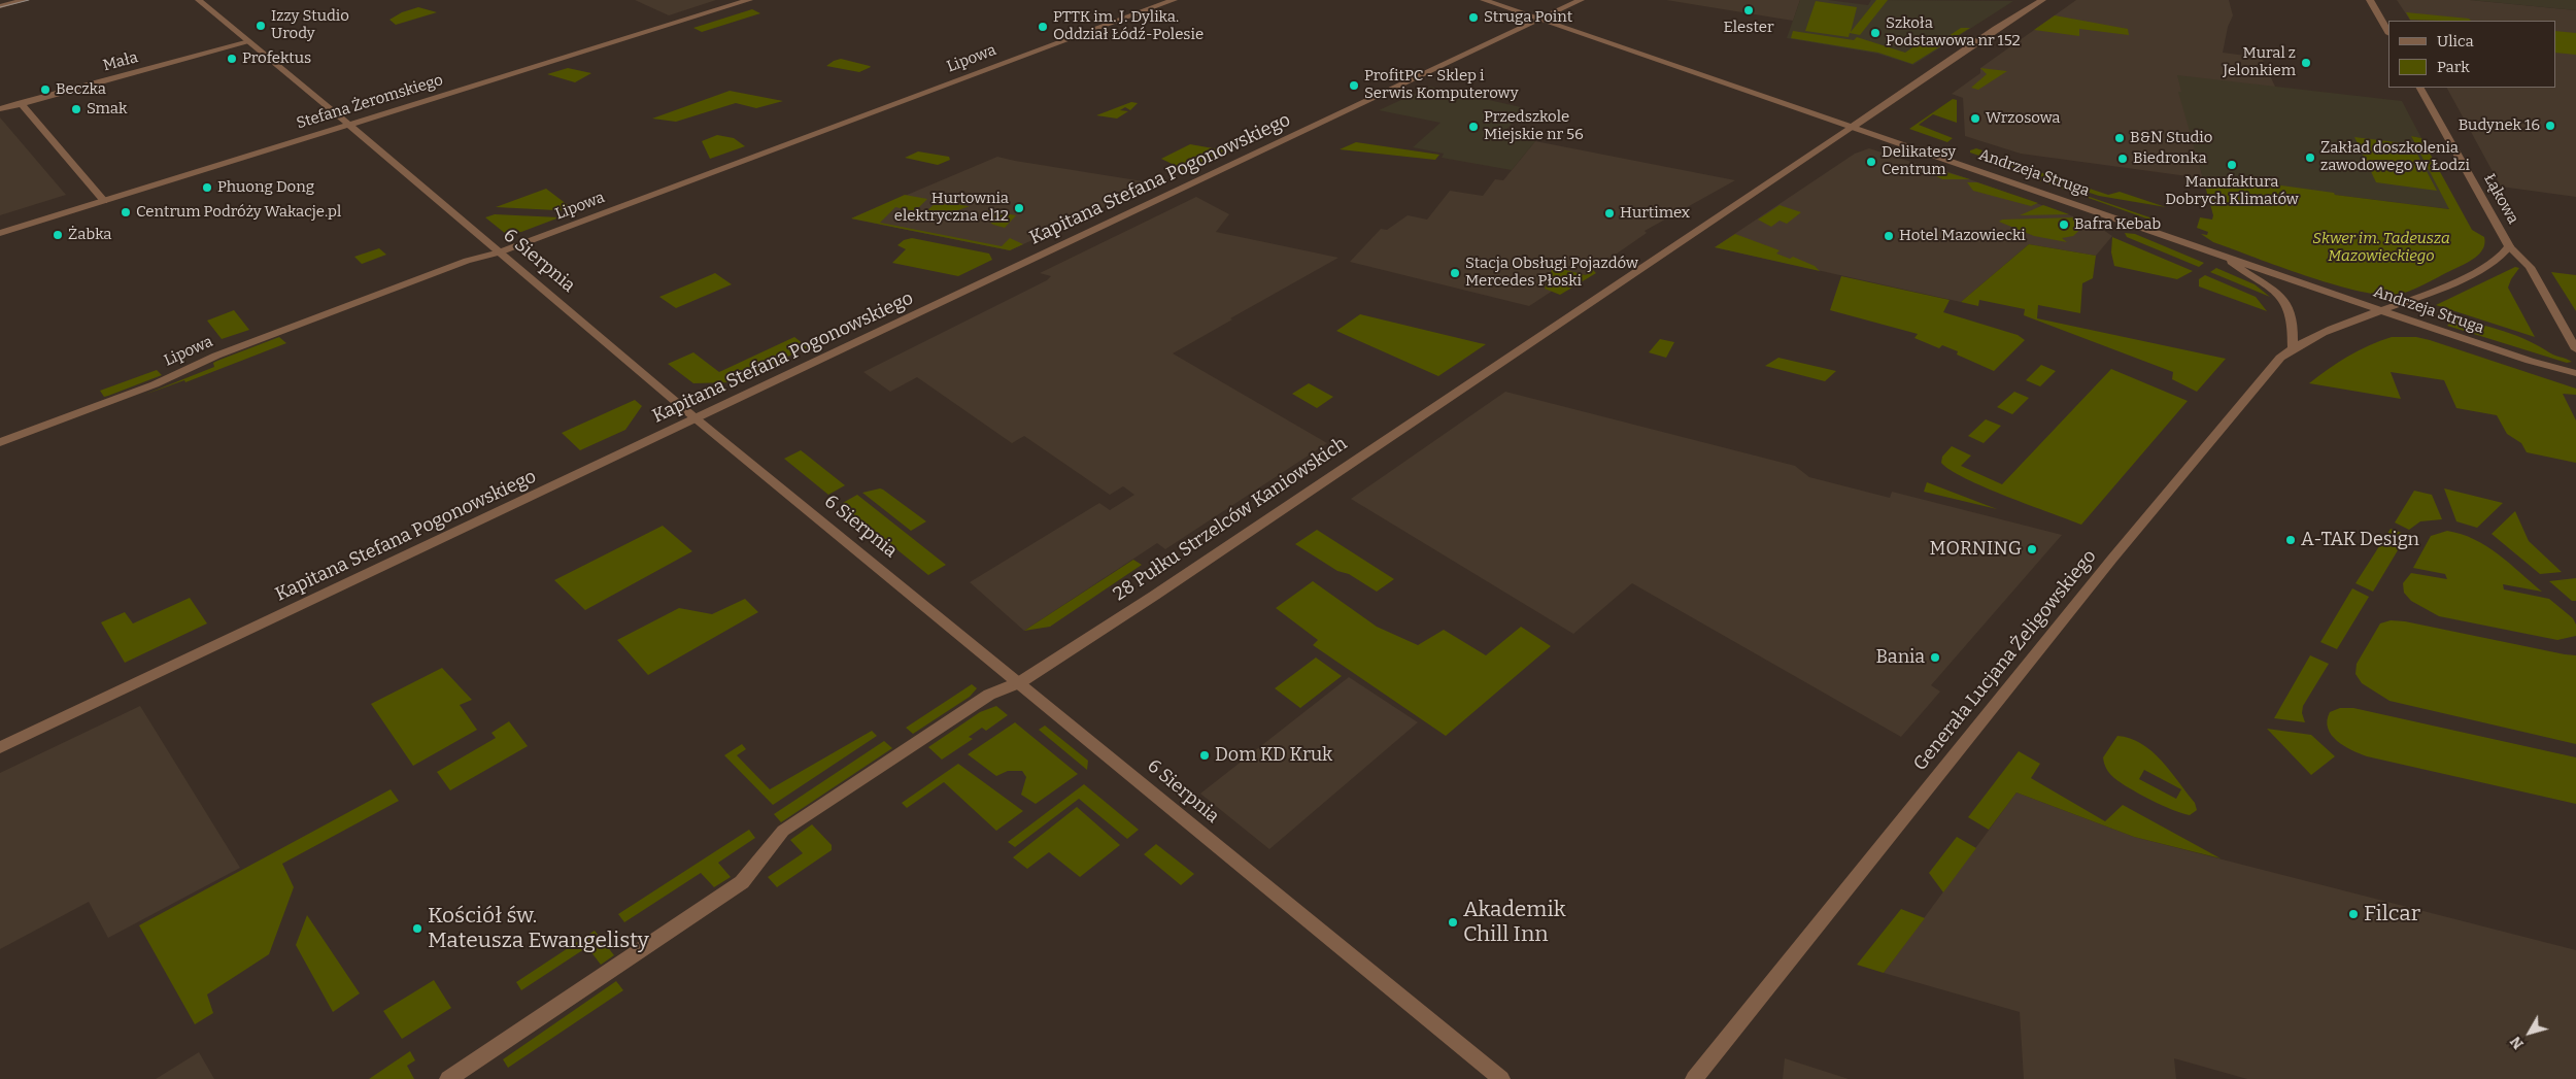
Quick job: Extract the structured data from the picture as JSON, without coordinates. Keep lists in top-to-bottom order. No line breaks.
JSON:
{"streets":{"street":["Lipowa","Mała","Stefana Żeromskiego","Andrzeja Struga","Kapitana Stefana Pogonowskiego","Łąkowa","6 Sierpnia","28 Pułku Strzelców Kaniowskich","Generała Lucjana Żeligowskiego"]},"crossings":[["Lipowa","6 Sierpnia"],["Mała","6 Sierpnia"],["Stefana Żeromskiego","6 Sierpnia"],["Andrzeja Struga","Kapitana Stefana Pogonowskiego"],["Andrzeja Struga","Łąkowa"],["Andrzeja Struga","28 Pułku Strzelców Kaniowskich"],["Andrzeja Struga","Generała Lucjana Żeligowskiego"],["Kapitana Stefana Pogonowskiego","6 Sierpnia"],["Łąkowa","Generała Lucjana Żeligowskiego"],["6 Sierpnia","28 Pułku Strzelców Kaniowskich"]],"parks":["Skwer im. Tadeusza Mazowieckiego"],"places":["Elester","Struga Point","Izzy Studio Urody","PTTK im. J. Dylika. Oddział Łódź-Polesie","Szkoła Podstawowa nr 152","Profektus","Mural z Jelonkiem","ProfitPC - Sklep i Serwis Komputerowy","Beczka","Smak","Wrzosowa","Budynek 16","Przedszkole Miejskie nr 56","B&N Studio","Zakład doszkolenia zawodowego w Łodzi","Biedronka","Delikatesy Centrum","Manufaktura Dobrych Klimatów","Phuong Dong","Hurtownia elektryczna el12","Centrum Podróży Wakacje.pl","Hurtimex","Bafra Kebab","Żabka","Hotel Mazowiecki","Stacja Obsługi Pojazdów Mercedes Płoski","A-TAK Design","MORNING","Bania","Dom KD Kruk","Filcar","Akademik Chill Inn","Kościół św. Mateusza Ewangelisty"],"legend":["Ulica","Park"],"north":"bottom left"}
